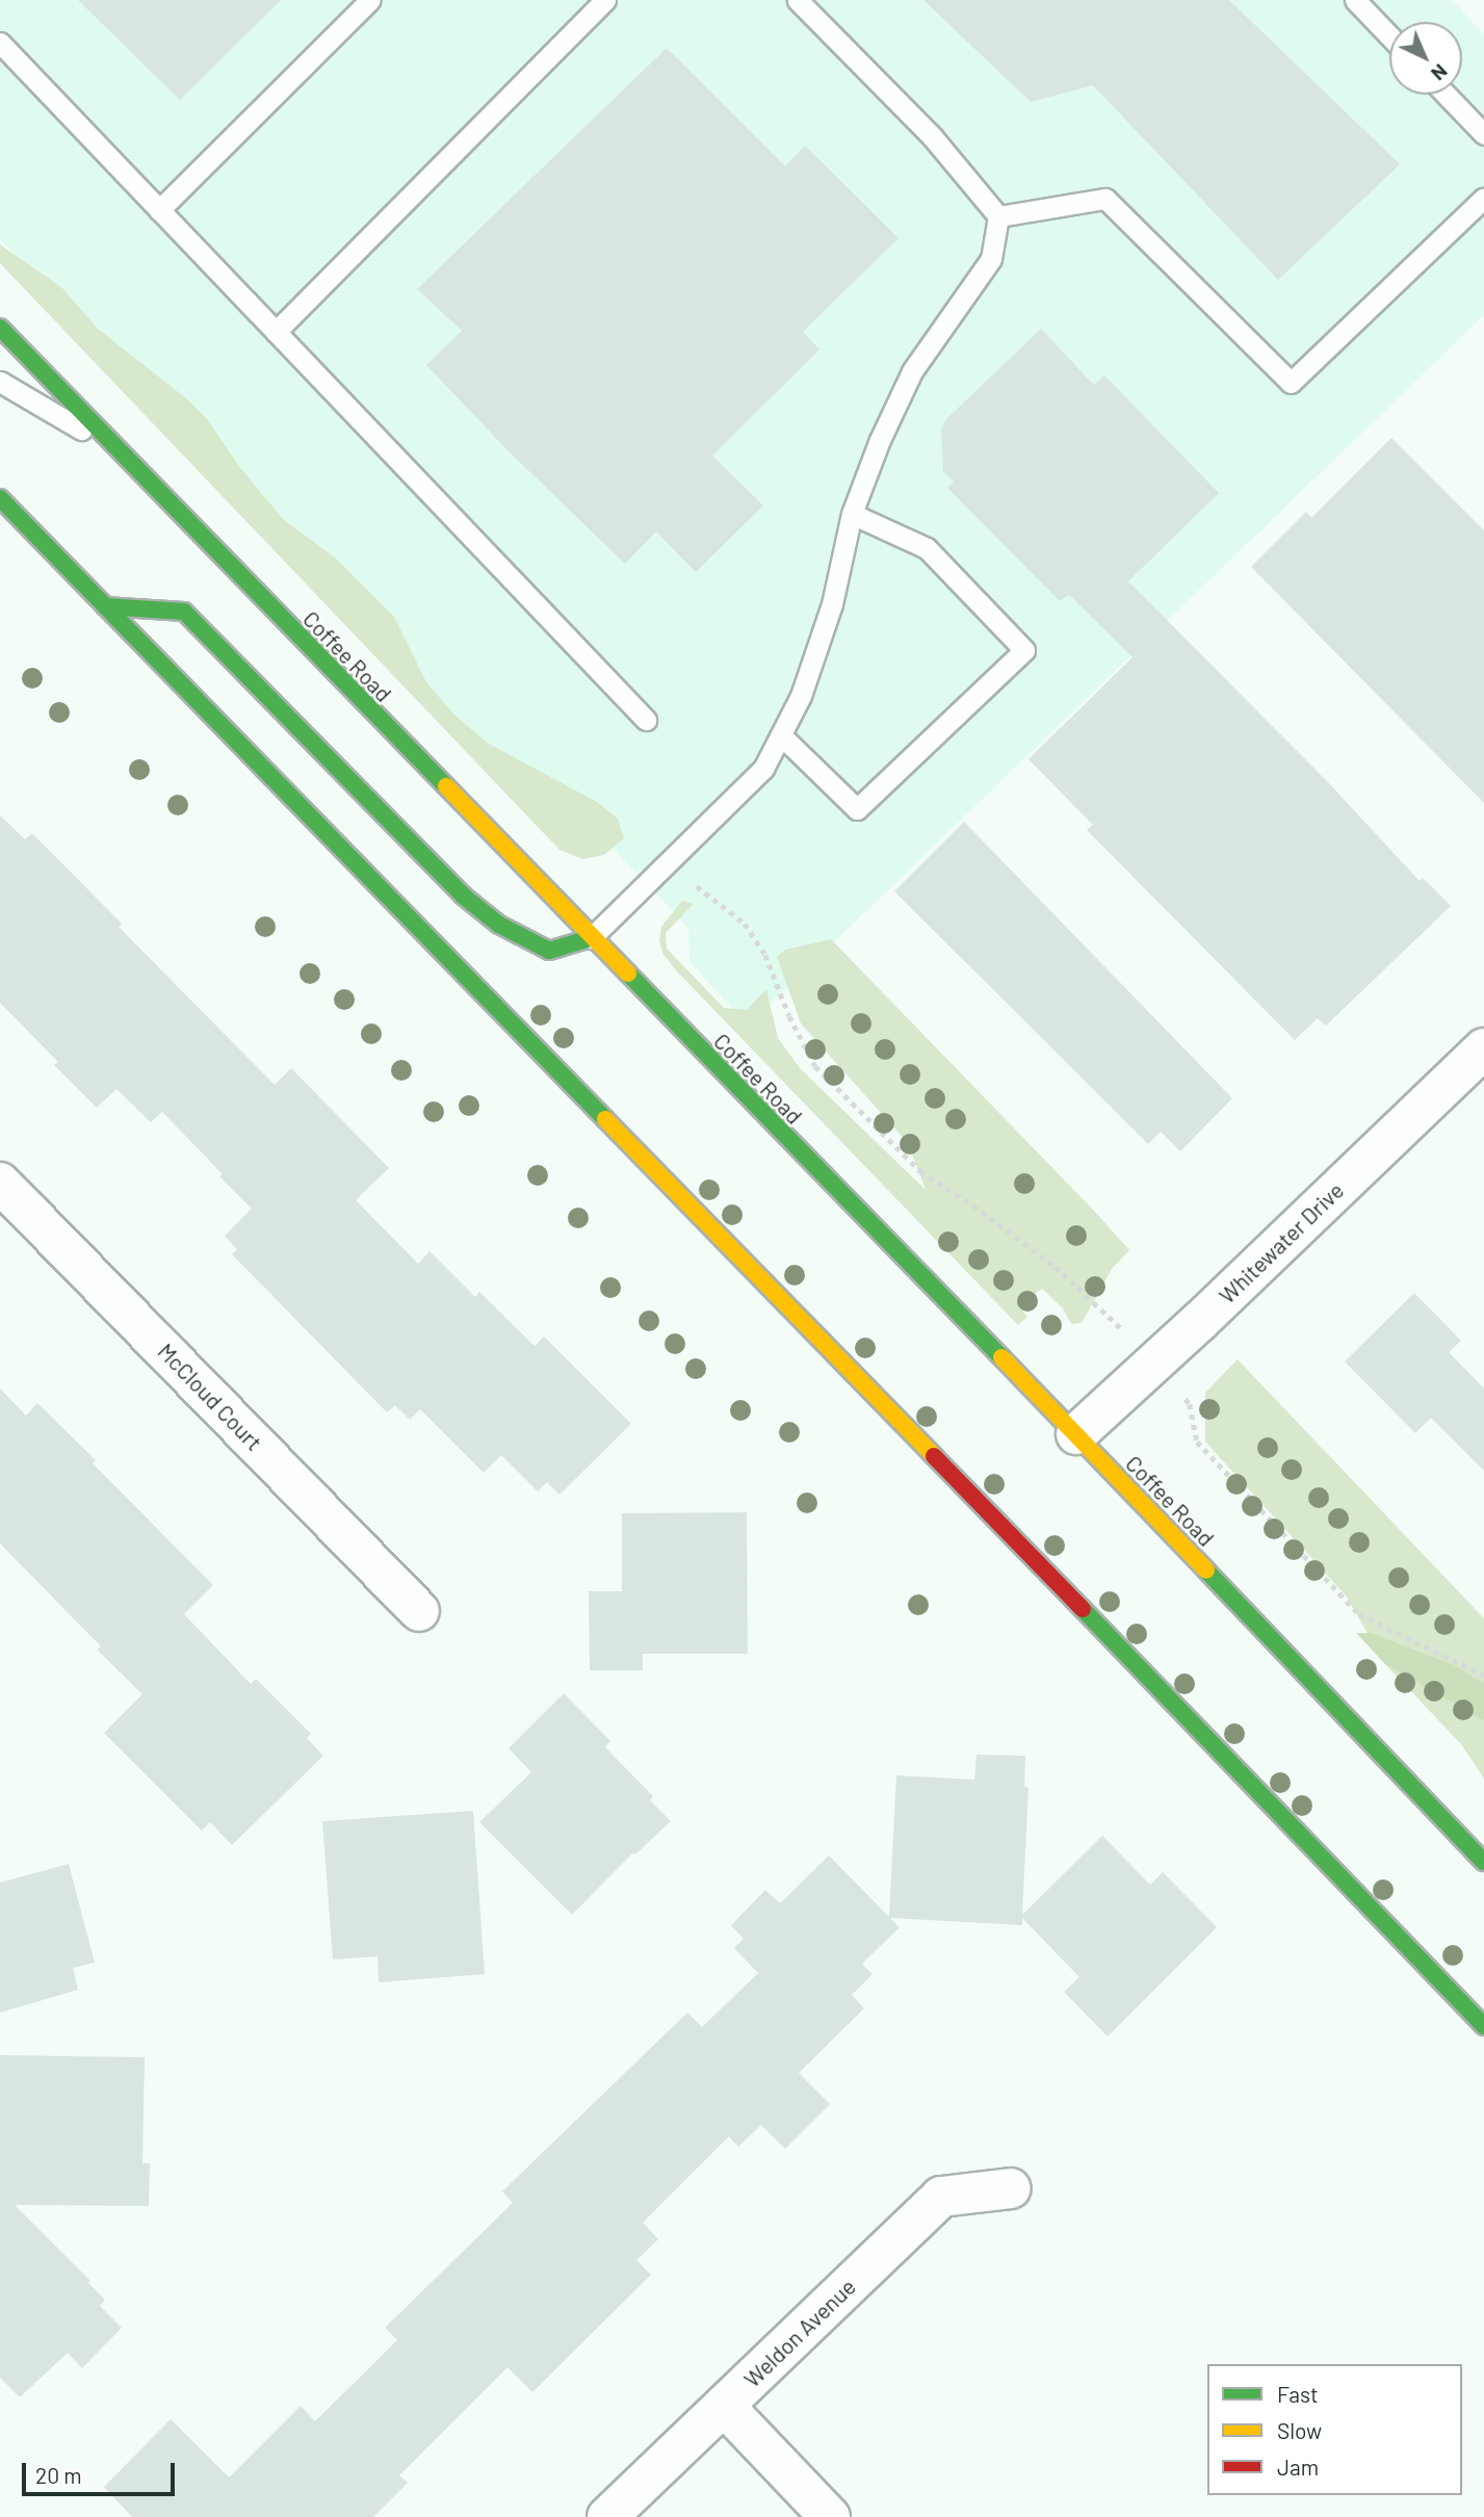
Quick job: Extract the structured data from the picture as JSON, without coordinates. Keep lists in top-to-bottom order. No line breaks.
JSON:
{"streets":{"main road":["Coffee Road"],"street":["Whitewater Drive","McCloud Court","Weldon Avenue"]},"crossings":[["Coffee Road","Whitewater Drive"]],"legend":["Fast","Slow","Jam"],"scale_bar":"20 m","north":"bottom right"}
